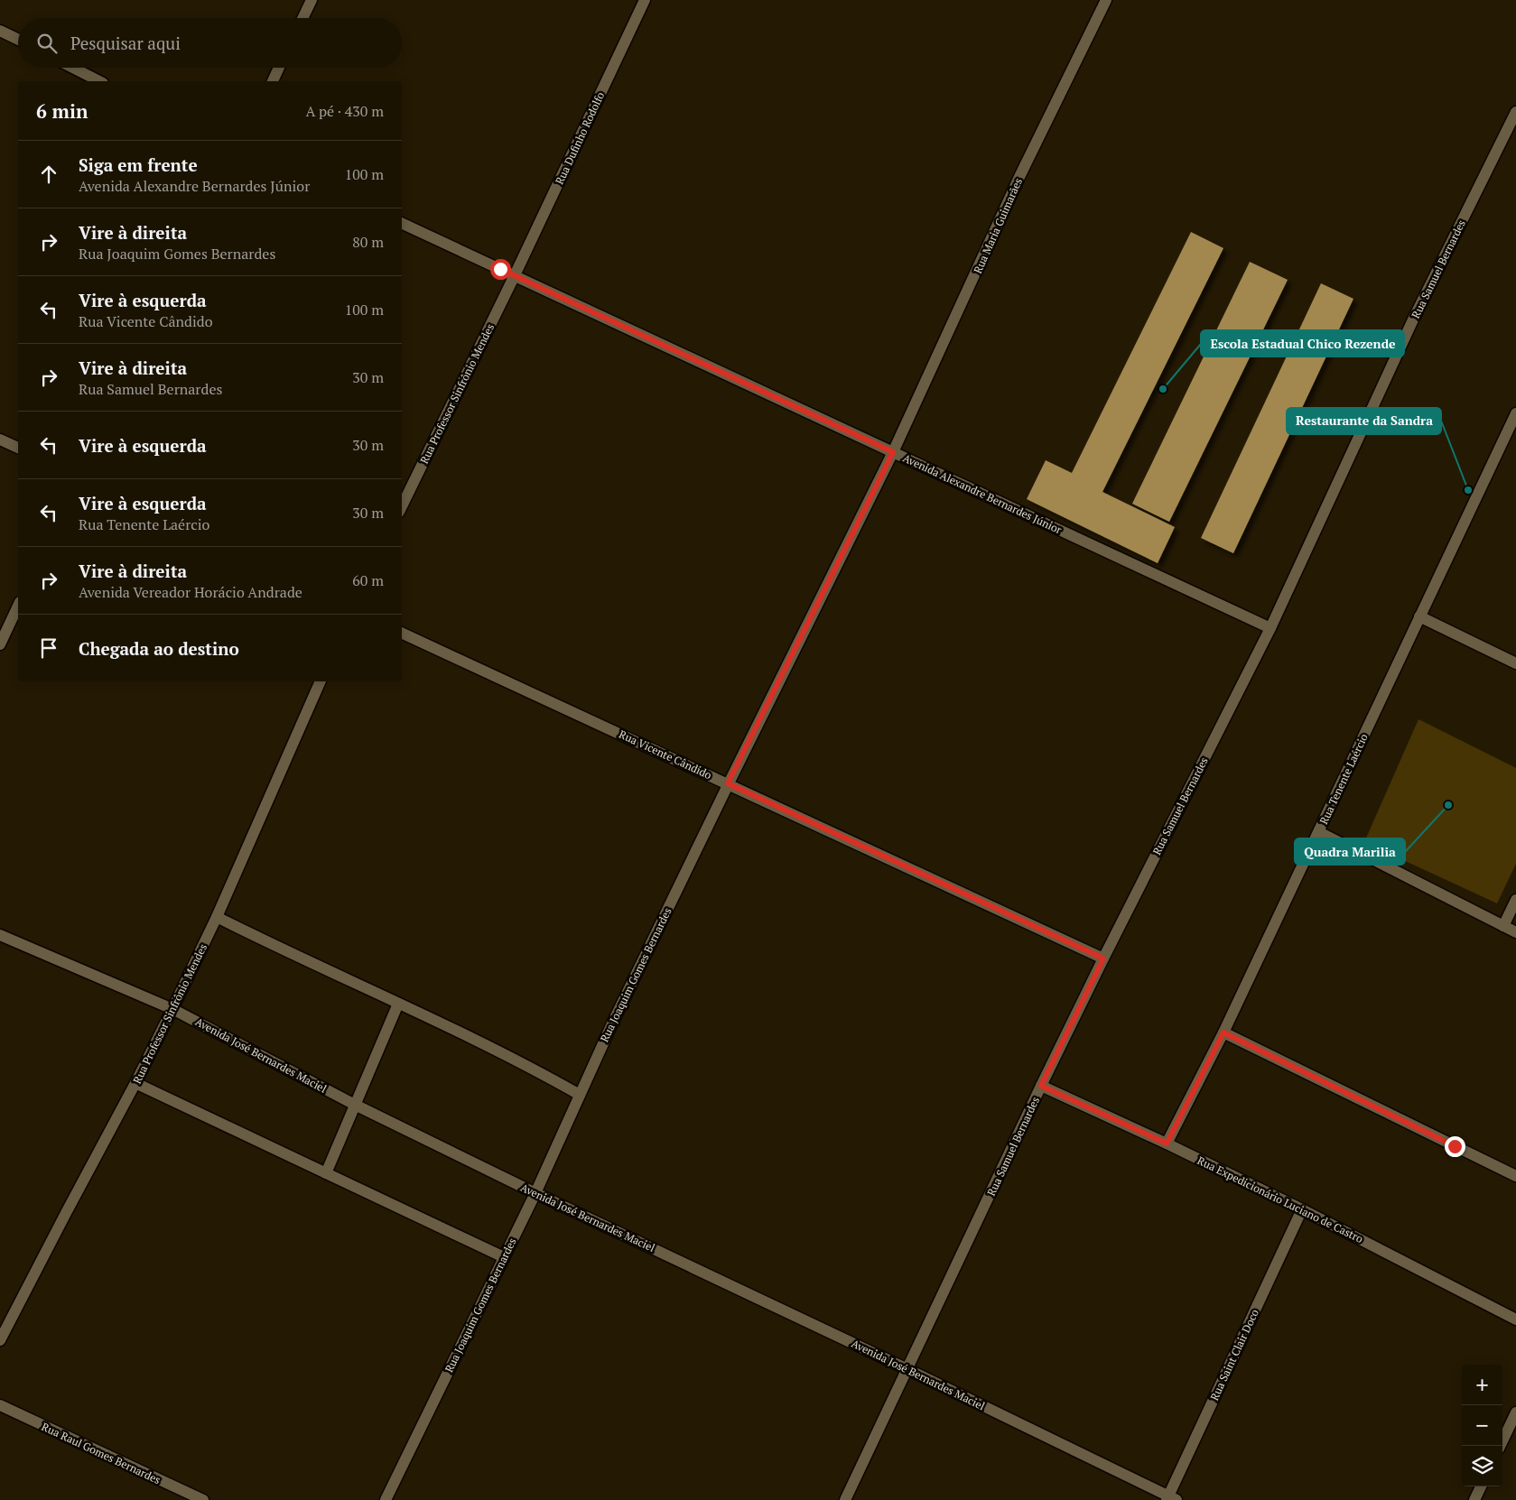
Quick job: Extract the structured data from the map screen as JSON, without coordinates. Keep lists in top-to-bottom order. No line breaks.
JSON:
{"streets":{"street":["Rua Dufinho Rodolfo","Rua Maria Guimarães","Rua Samuel Bernardes","Rua Professor Sinfrônio Mendes","Avenida Alexandre Bernardes Júnior","Rua Vicente Cândido","Rua Tenente Laércio","Rua Joaquim Gomes Bernardes","Avenida José Bernardes Maciel","Rua Expedicionário Luciano de Castro","Rua Saint Clair Doco","Rua Raul Gomes Bernardes"]},"crossings":[["Rua Dufinho Rodolfo","Rua Professor Sinfrônio Mendes"],["Rua Dufinho Rodolfo","Avenida Alexandre Bernardes Júnior"],["Rua Maria Guimarães","Avenida Alexandre Bernardes Júnior"],["Rua Maria Guimarães","Rua Joaquim Gomes Bernardes"],["Rua Samuel Bernardes","Avenida Alexandre Bernardes Júnior"],["Rua Samuel Bernardes","Rua Vicente Cândido"],["Rua Samuel Bernardes","Avenida José Bernardes Maciel"],["Rua Samuel Bernardes","Rua Expedicionário Luciano de Castro"],["Rua Professor Sinfrônio Mendes","Avenida Alexandre Bernardes Júnior"],["Rua Professor Sinfrônio Mendes","Avenida José Bernardes Maciel"],["Avenida Alexandre Bernardes Júnior","Rua Joaquim Gomes Bernardes"],["Rua Vicente Cândido","Rua Joaquim Gomes Bernardes"],["Rua Tenente Laércio","Rua Expedicionário Luciano de Castro"],["Rua Joaquim Gomes Bernardes","Avenida José Bernardes Maciel"],["Avenida José Bernardes Maciel","Rua Saint Clair Doco"],["Rua Expedicionário Luciano de Castro","Rua Saint Clair Doco"]],"places":["Escola Estadual Chico Rezende","Restaurante da Sandra","Quadra Marilia"],"page":{"search":"Pesquisar aqui","heading":["6 min","A pé · 430 m"],"list":[["Siga em frente","Avenida Alexandre Bernardes Júnior","100 m"],["Vire à direita","Rua Joaquim Gomes Bernardes","80 m"],["Vire à esquerda","Rua Vicente Cândido","100 m"],["Vire à direita","Rua Samuel Bernardes","30 m"],["Vire à esquerda","30 m"],["Vire à esquerda","Rua Tenente Laércio","30 m"],["Vire à direita","Avenida Vereador Horácio Andrade","60 m"],"Chegada ao destino"],"map_buttons":["+","−"]}}
